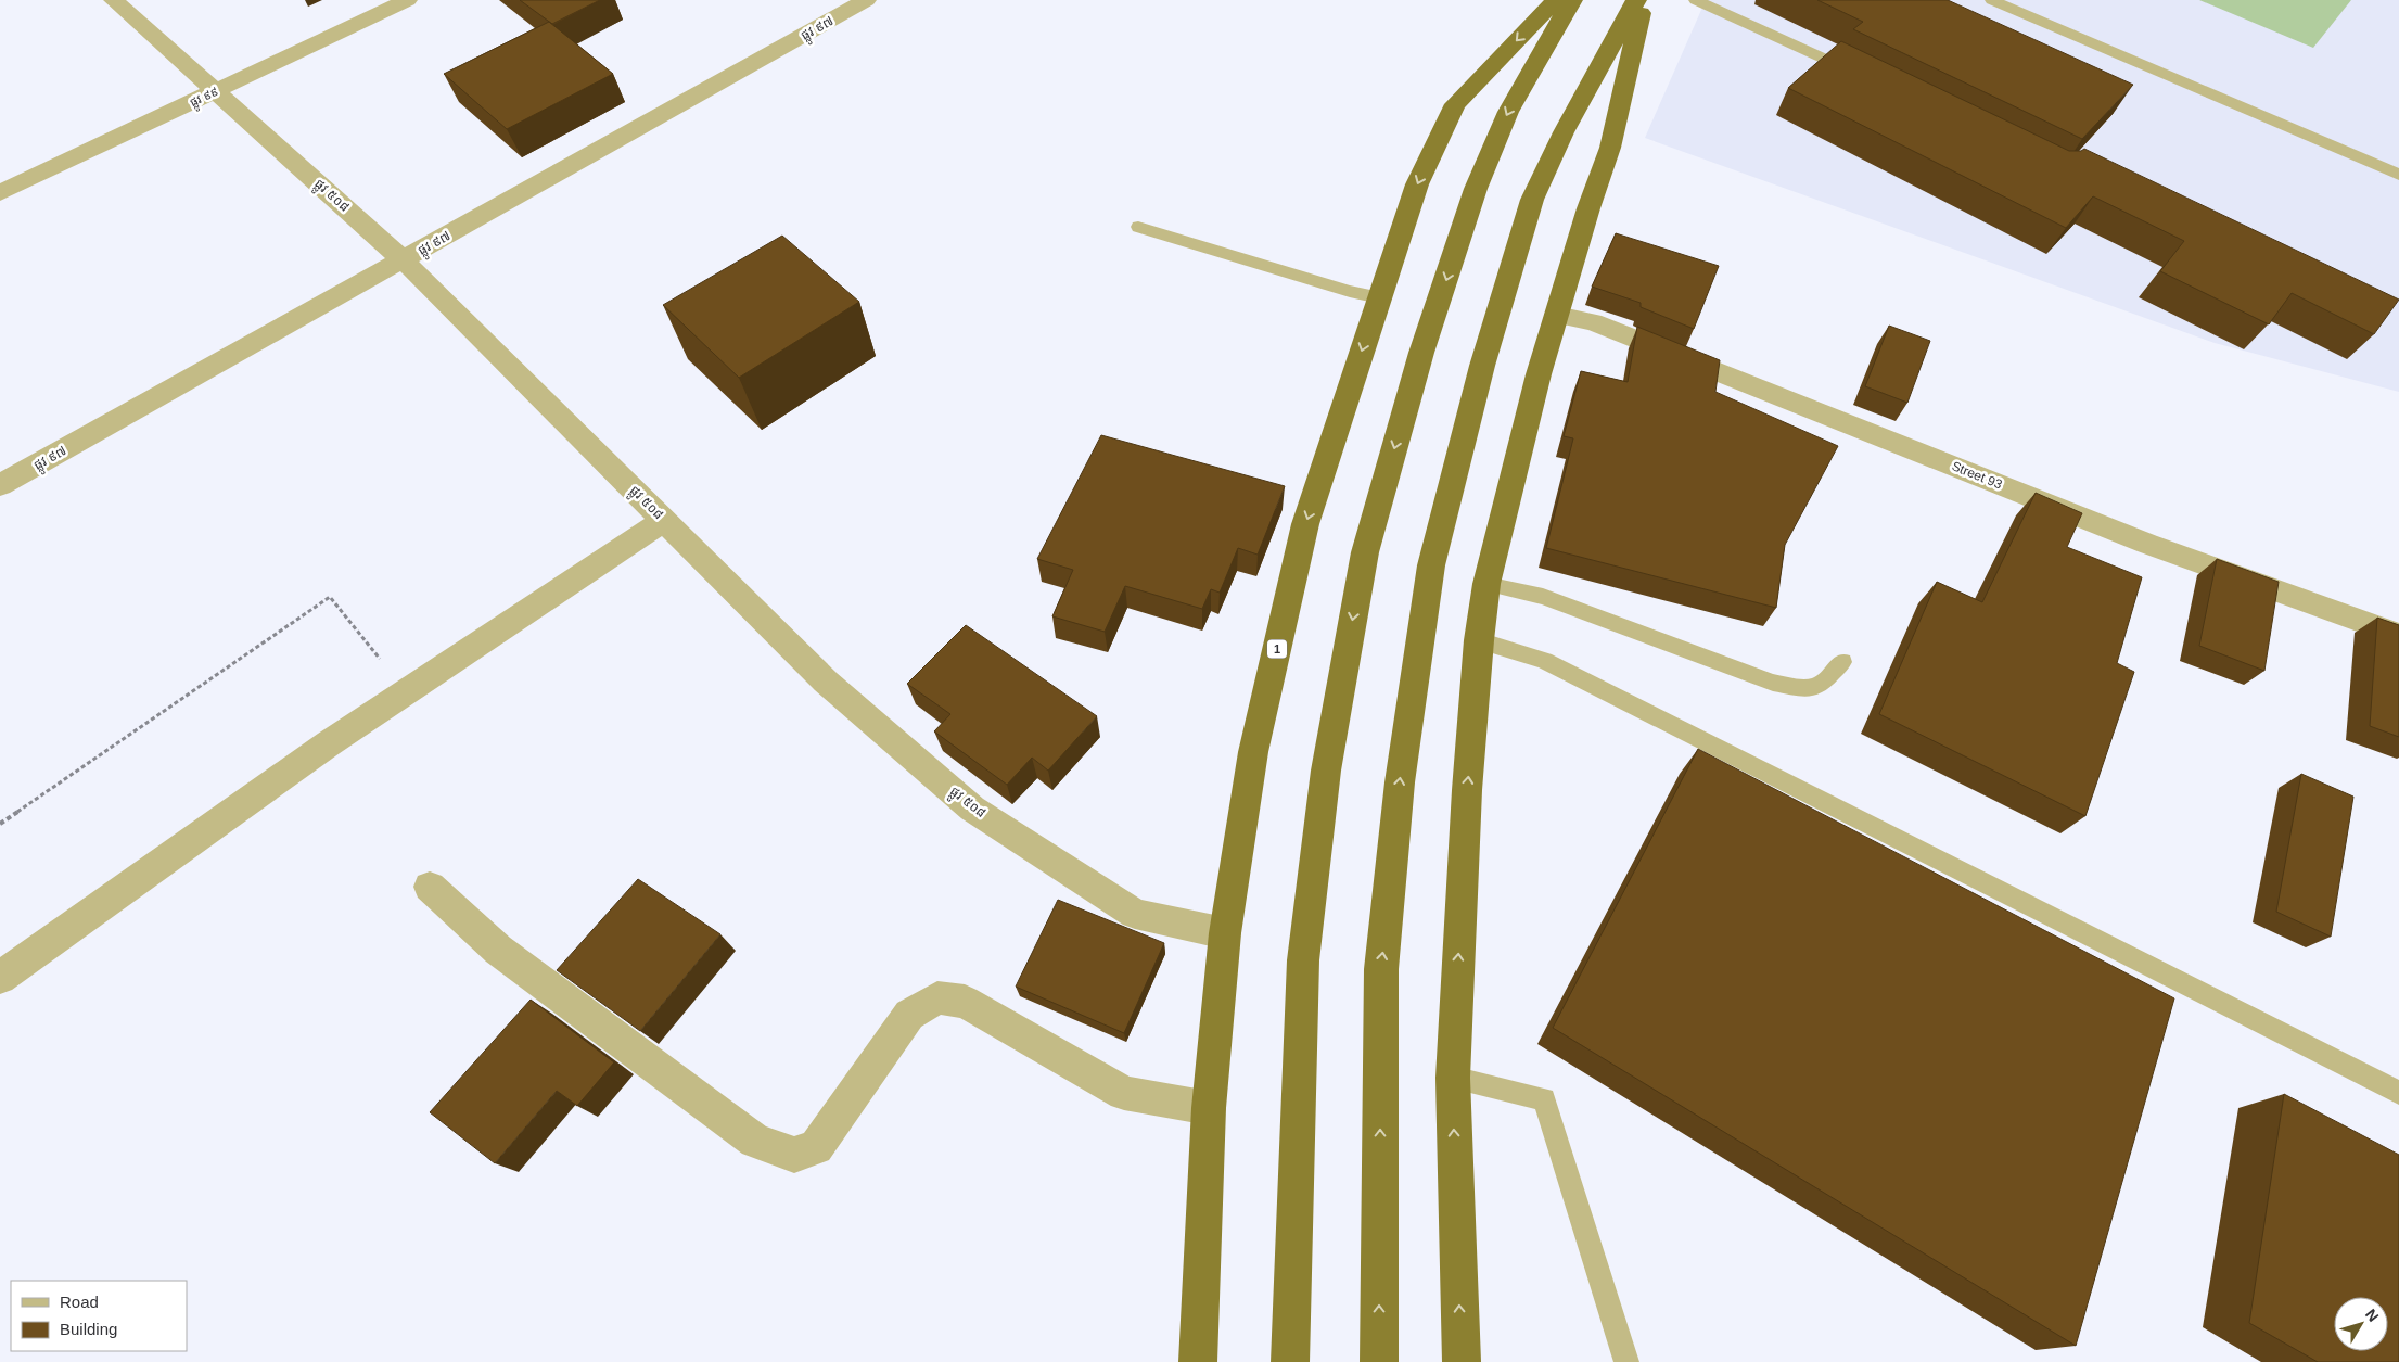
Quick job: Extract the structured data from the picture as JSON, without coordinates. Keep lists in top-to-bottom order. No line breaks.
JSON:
{"streets":{"highway":["1"],"street":["ផ្លូវ ៩៧","ផ្លូវ ៩៩","ផ្លូវ ៥០៨","Street 93"]},"crossings":[["ផ្លូវ ៩៧","ផ្លូវ ៥០៨"],["ផ្លូវ ៩៩","ផ្លូវ ៥០៨"],["ផ្លូវ ៥០៨","1"]],"legend":["Road","Building"],"north":"top right"}
